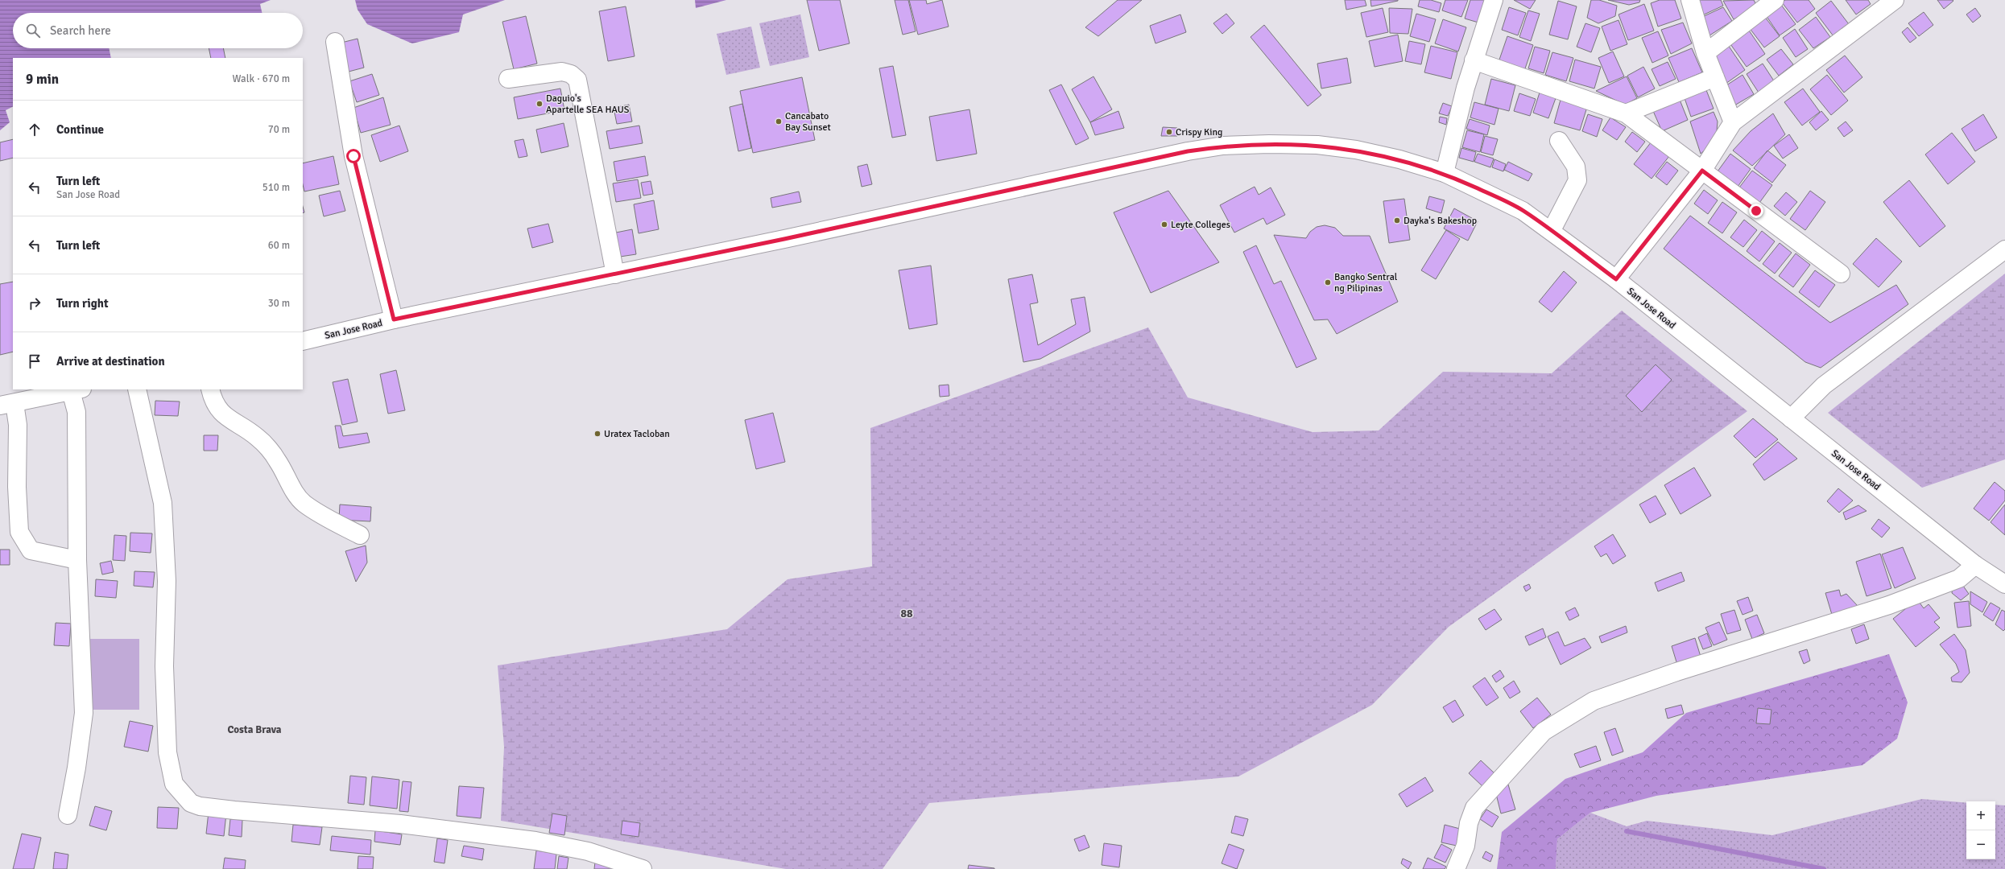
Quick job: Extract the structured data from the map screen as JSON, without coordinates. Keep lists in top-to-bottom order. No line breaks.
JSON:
{"streets":{"street":["San Jose Road"]},"districts":["88","Costa Brava"],"places":["Daguio's Apartelle SEA HAUS","Cancabato Bay Sunset","Crispy King","Dayka's Bakeshop","Leyte Colleges","Bangko Sentral ng Pilipinas","Uratex Tacloban"],"page":{"search":"Search here","heading":["9 min","Walk · 670 m"],"list":[["Continue","70 m"],["Turn left","San Jose Road","510 m"],["Turn left","60 m"],["Turn right","30 m"],"Arrive at destination"],"map_buttons":["+","−"]}}
